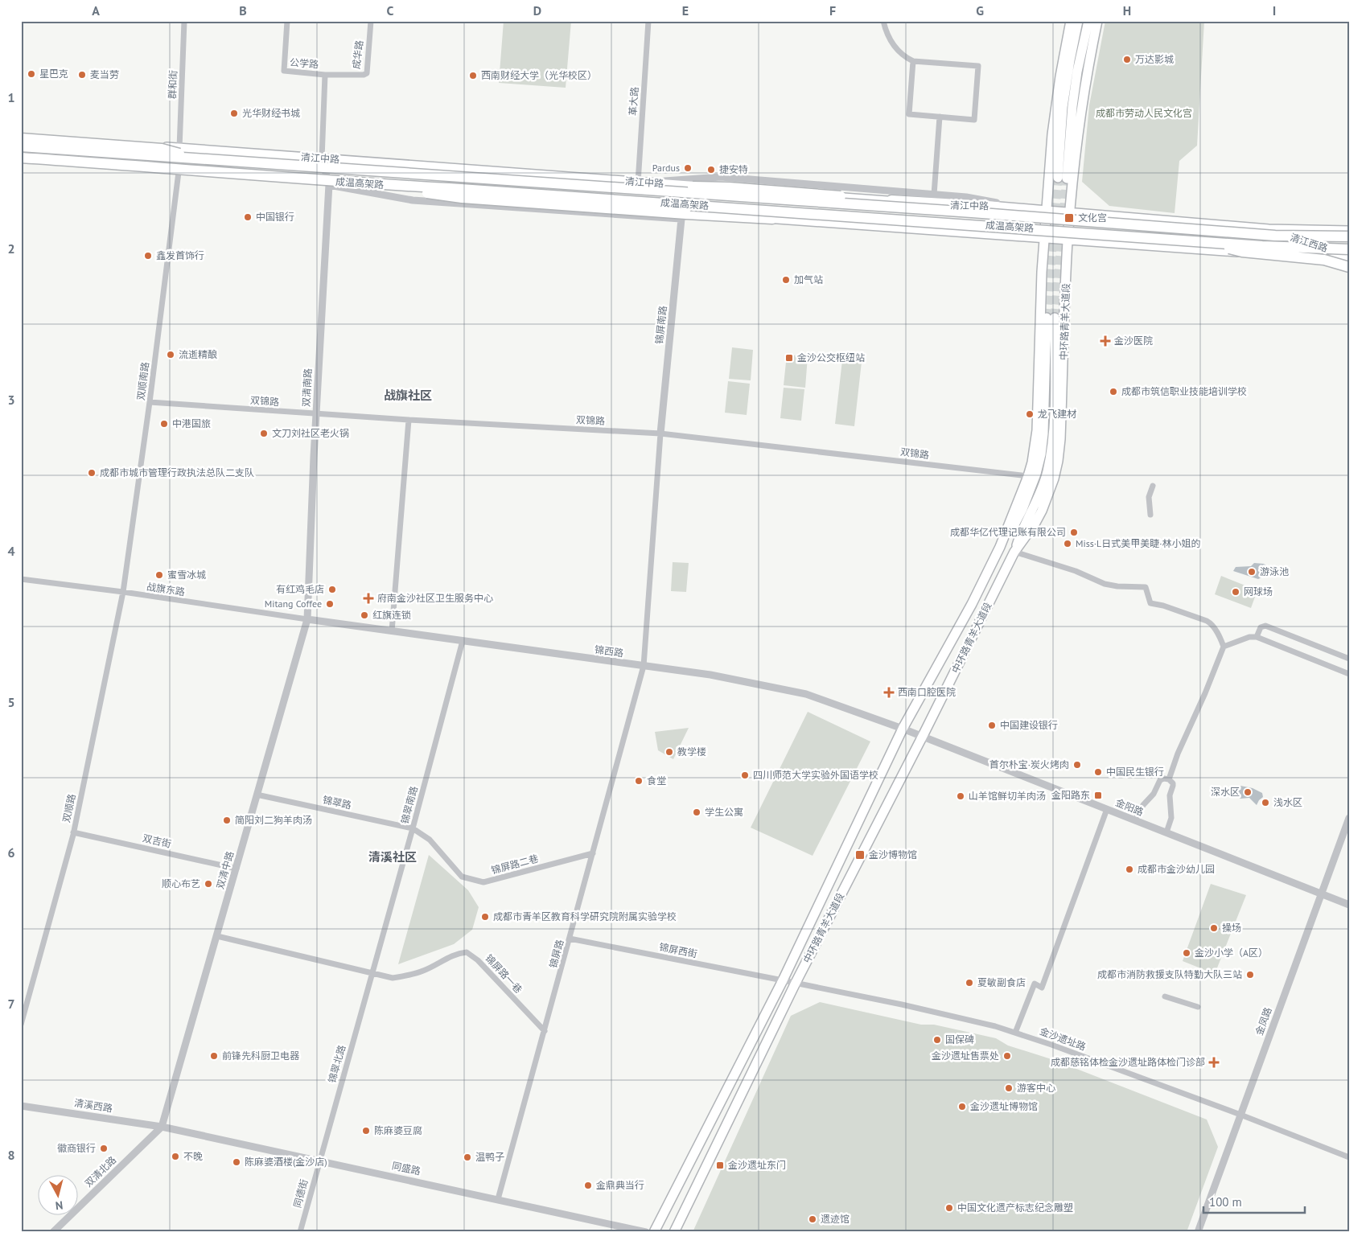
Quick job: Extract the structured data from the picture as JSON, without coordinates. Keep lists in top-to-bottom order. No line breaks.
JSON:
{"streets":{"highway":["成温高架路"],"main road":["清江中路","清江西路","中环路青羊大道段"],"street":["成华路","公学路","群和街","革大路","锦屏南路","双顺南路","双清南路","双锦路","战旗东路","锦西路","锦翠路","锦翠南路","金阳路","双顺路","双吉街","锦屏路二巷","双清中路","锦屏西街","锦屏路","锦屏路一巷","金凤路","金沙遗址路","锦翠北路","清溪西路","同盛路","双清北路","同德街"]},"crossings":[["成华路","公学路"],["群和街","清江中路"],["革大路","清江中路"],["革大路","成温高架路"],["清江中路","成温高架路"],["清江中路","清江西路"],["清江中路","中环路青羊大道段"],["清江中路","双清南路"],["中环路青羊大道段","双锦路"],["中环路青羊大道段","锦西路"],["中环路青羊大道段","金阳路"],["中环路青羊大道段","锦屏西街"],["中环路青羊大道段","金沙遗址路"],["锦屏南路","双锦路"],["锦屏南路","锦屏路"],["双顺南路","双锦路"],["双顺南路","战旗东路"],["双顺南路","双顺路"],["双清南路","双锦路"],["双清南路","战旗东路"],["双清南路","锦西路"],["双清南路","双清中路"],["双锦路","锦屏路"],["战旗东路","锦西路"],["战旗东路","双顺路"],["战旗东路","双清中路"],["锦西路","锦翠南路"],["锦西路","金阳路"],["锦西路","双清中路"],["锦西路","锦屏路"],["锦翠路","锦翠南路"],["锦翠路","锦屏路二巷"],["锦翠路","双清中路"],["锦翠南路","锦屏路二巷"],["锦翠南路","锦屏路一巷"],["锦翠南路","锦翠北路"],["金阳路","金凤路"],["双顺路","双吉街"],["双吉街","双清中路"],["锦屏路二巷","锦屏路"],["双清中路","清溪西路"],["双清中路","同盛路"],["双清中路","双清北路"],["锦屏西街","锦屏路"],["锦屏西街","金沙遗址路"],["锦屏路","锦屏路一巷"],["锦屏路","同盛路"],["锦屏路一巷","锦翠北路"],["金凤路","金沙遗址路"],["锦翠北路","同盛路"],["锦翠北路","同德街"],["清溪西路","同盛路"],["清溪西路","双清北路"],["同盛路","双清北路"],["同盛路","同德街"]],"districts":["战旗社区","清溪社区"],"parks":["成都市劳动人民文化宫"],"places":{"other":["万达影城","星巴克","麦当劳","西南财经大学（光华校区）","光华财经书城","Pardus","捷安特","中国银行","鑫发首饰行","加气站","流逝精酿","成都市筑信职业技能培训学校","龙飞建材","中港国旅","文刀刘社区老火锅","成都市城市管理行政执法总队二支队","成都华亿代理记账有限公司","Miss·L日式美甲美睫·林小姐的","游泳池","蜜雪冰城","有红鸡毛店","网球场","Mitang Coffee","红旗连锁","中国建设银行","教学楼","首尔朴宝·炭火烤肉","中国民生银行","四川师范大学实验外国语学校","食堂","深水区","山羊馆鲜切羊肉汤","浅水区","学生公寓","简阳刘二狗羊肉汤","成都市金沙幼儿园","顺心布艺","成都市青羊区教育科学研究院附属实验学校","操场","金沙小学（A区）","成都市消防救援支队特勤大队三站","夏敏副食店","国保碑","前锋先科厨卫电器","金沙遗址售票处","游客中心","金沙遗址博物馆","陈麻婆豆腐","徽商银行","不晚","温鸭子","陈麻婆酒楼(金沙店)","金鼎典当行","中国文化遗产标志纪念雕塑","遗迹馆"],"transit":["文化宫","金沙公交枢纽站","金阳路东","金沙博物馆","金沙遗址东门"],"health":["金沙医院","府南金沙社区卫生服务中心","西南口腔医院","成都慈铭体检金沙遗址路体检门诊部"]},"scale_bar":"100 m","north":"bottom","grid":{"columns":["A","B","C","D","E","F","G","H","I"],"rows":["1","2","3","4","5","6","7","8"]}}
